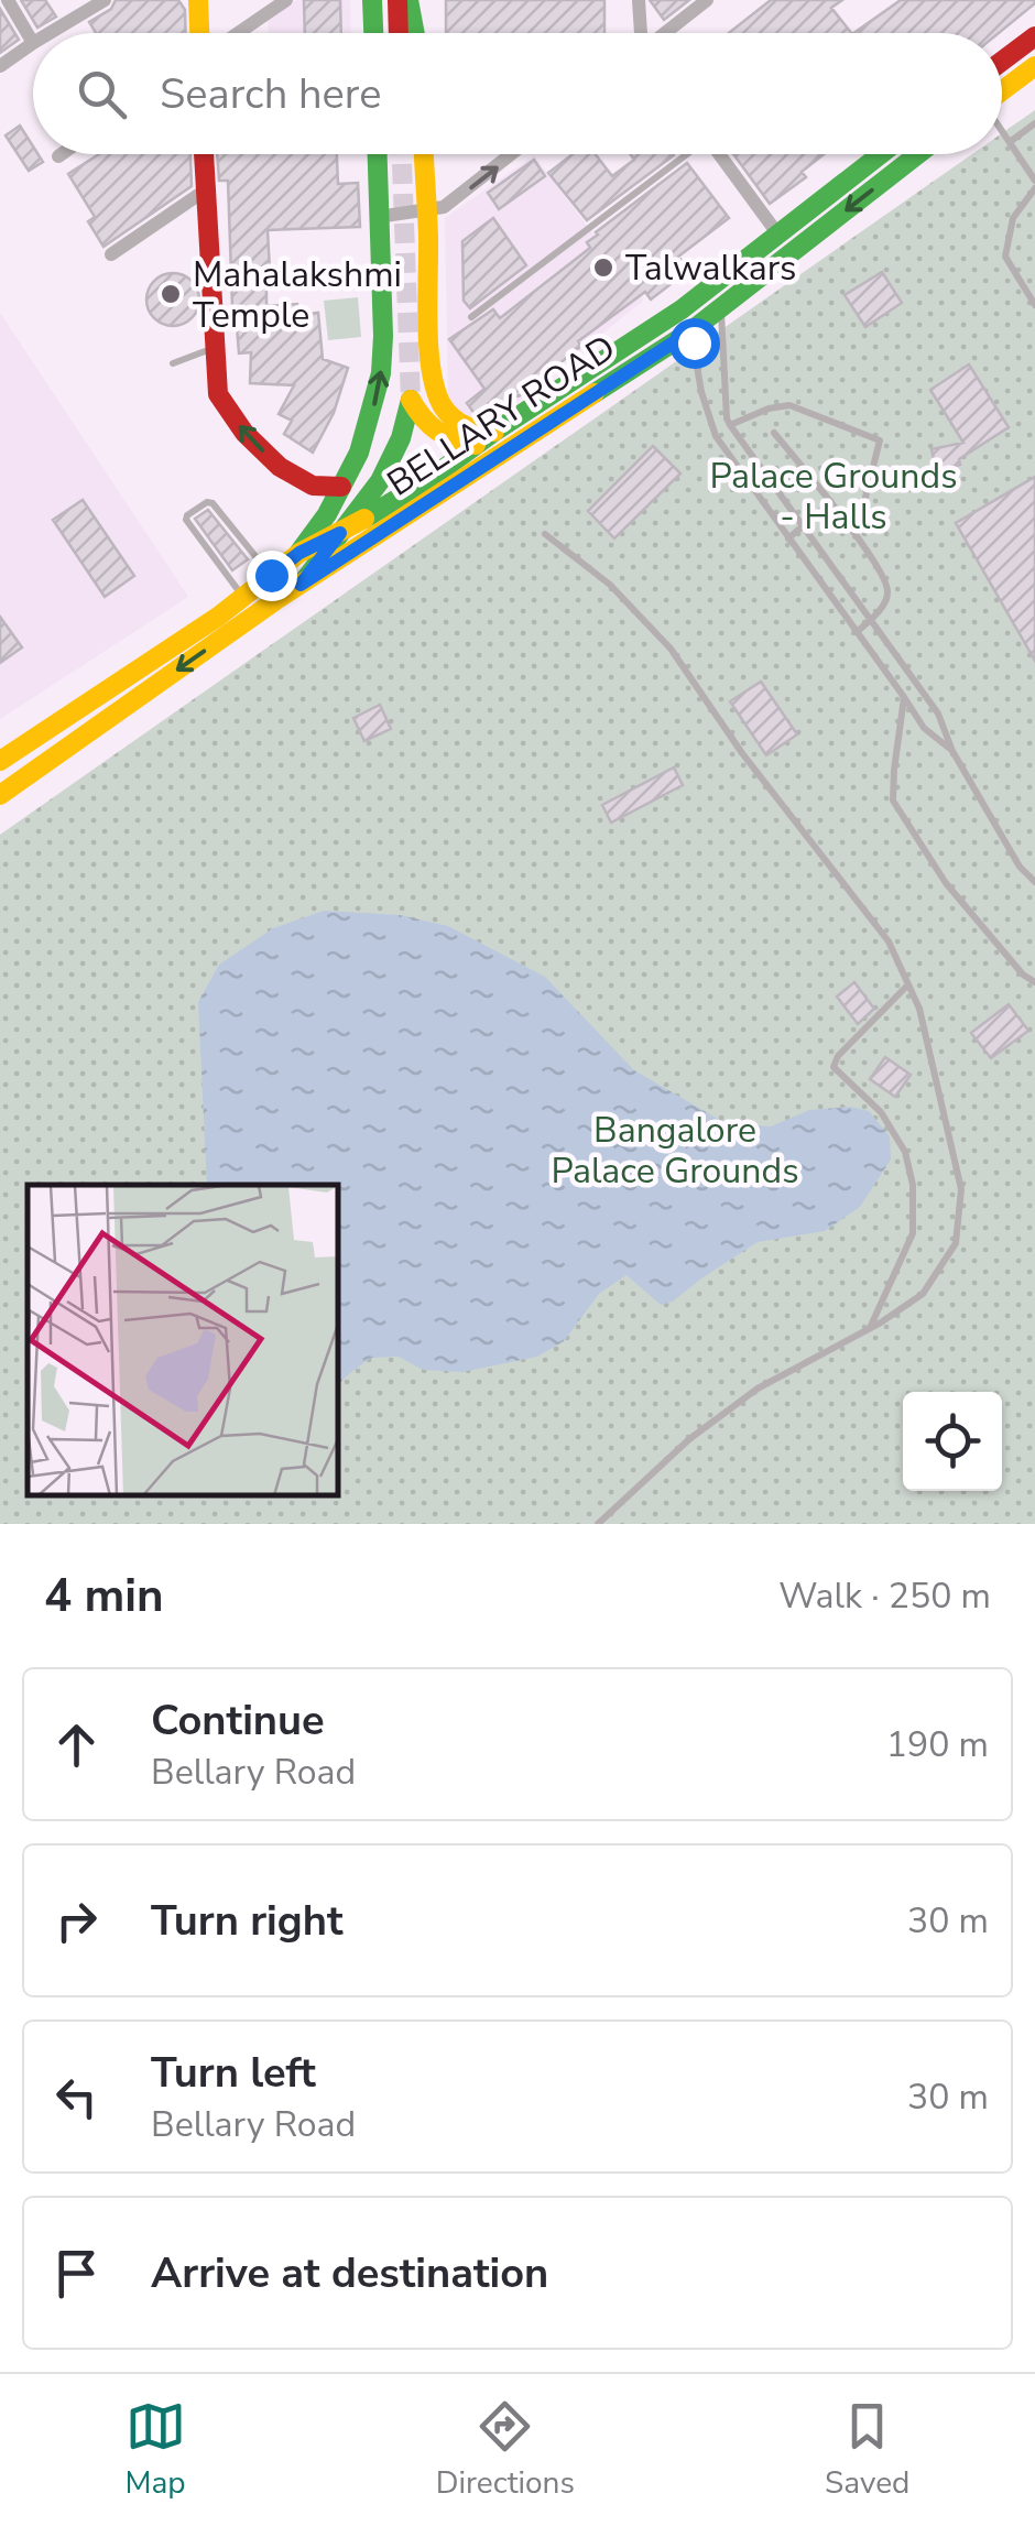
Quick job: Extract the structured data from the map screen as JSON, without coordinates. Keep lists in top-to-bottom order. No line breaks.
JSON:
{"streets":{"main road":["BELLARY ROAD"]},"parks":["Palace Grounds - Halls","Bangalore Palace Grounds"],"places":["Talwalkars","Mahalakshmi Temple"],"page":{"search":"Search here","heading":["4 min","Walk · 250 m"],"list":[["Continue","Bellary Road","190 m"],["Turn right","30 m"],["Turn left","Bellary Road","30 m"],"Arrive at destination"],"nav":["Map","Directions","Saved"]}}
